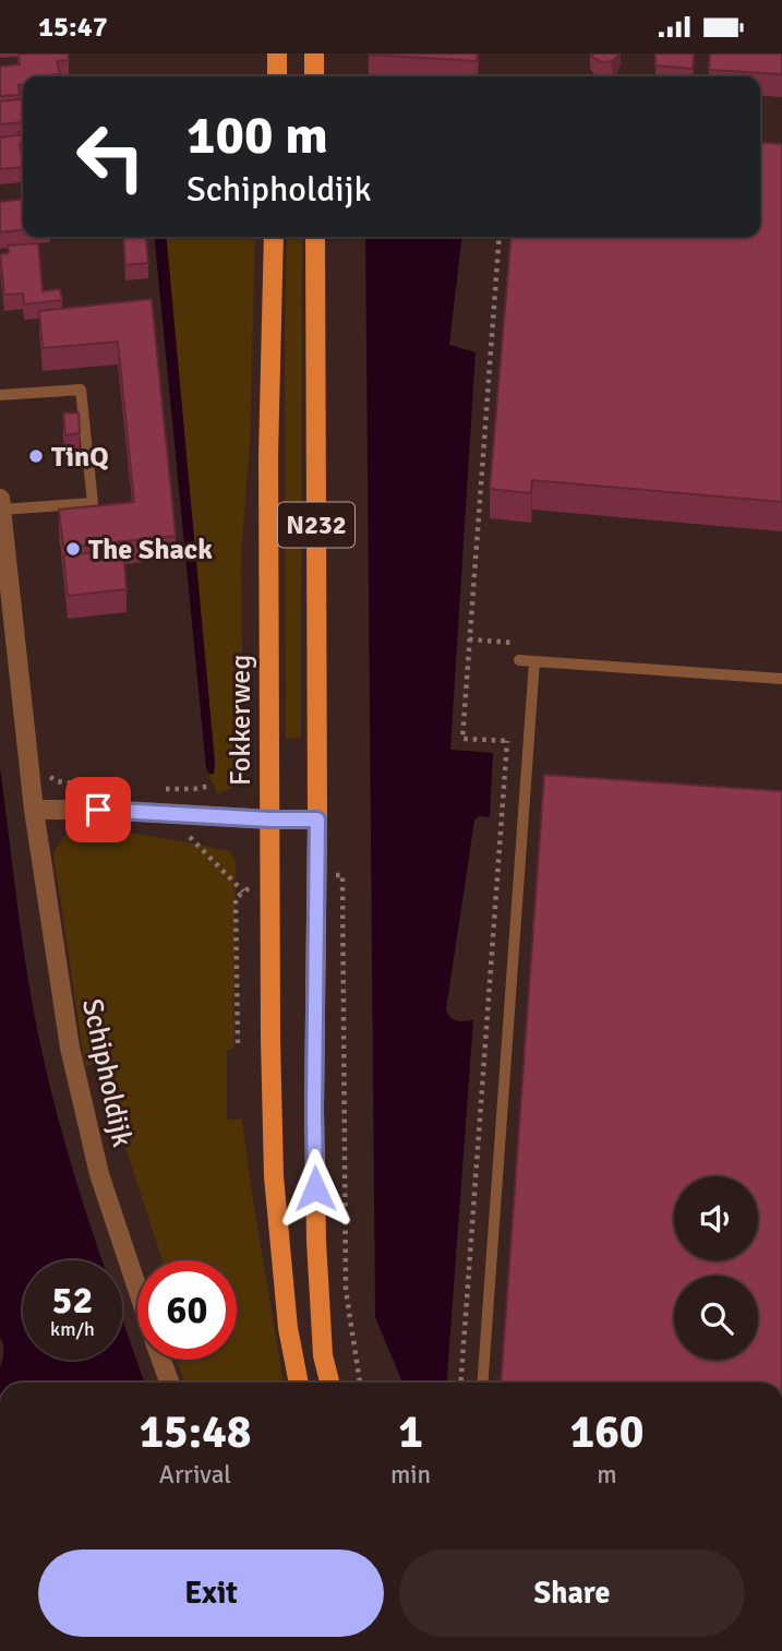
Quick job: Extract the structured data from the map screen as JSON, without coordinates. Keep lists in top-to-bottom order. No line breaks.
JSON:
{"streets":{"main road":["N232","Fokkerweg"],"street":["Schipholdijk"]},"places":["TinQ","The Shack"],"page":{"status":"15:47","turn":["100 m","Schipholdijk"],"speed":"52 km/h","limit":"60","eta":["15:48","Arrival","1","min","160","m"],"buttons":["Exit","Share"]}}
